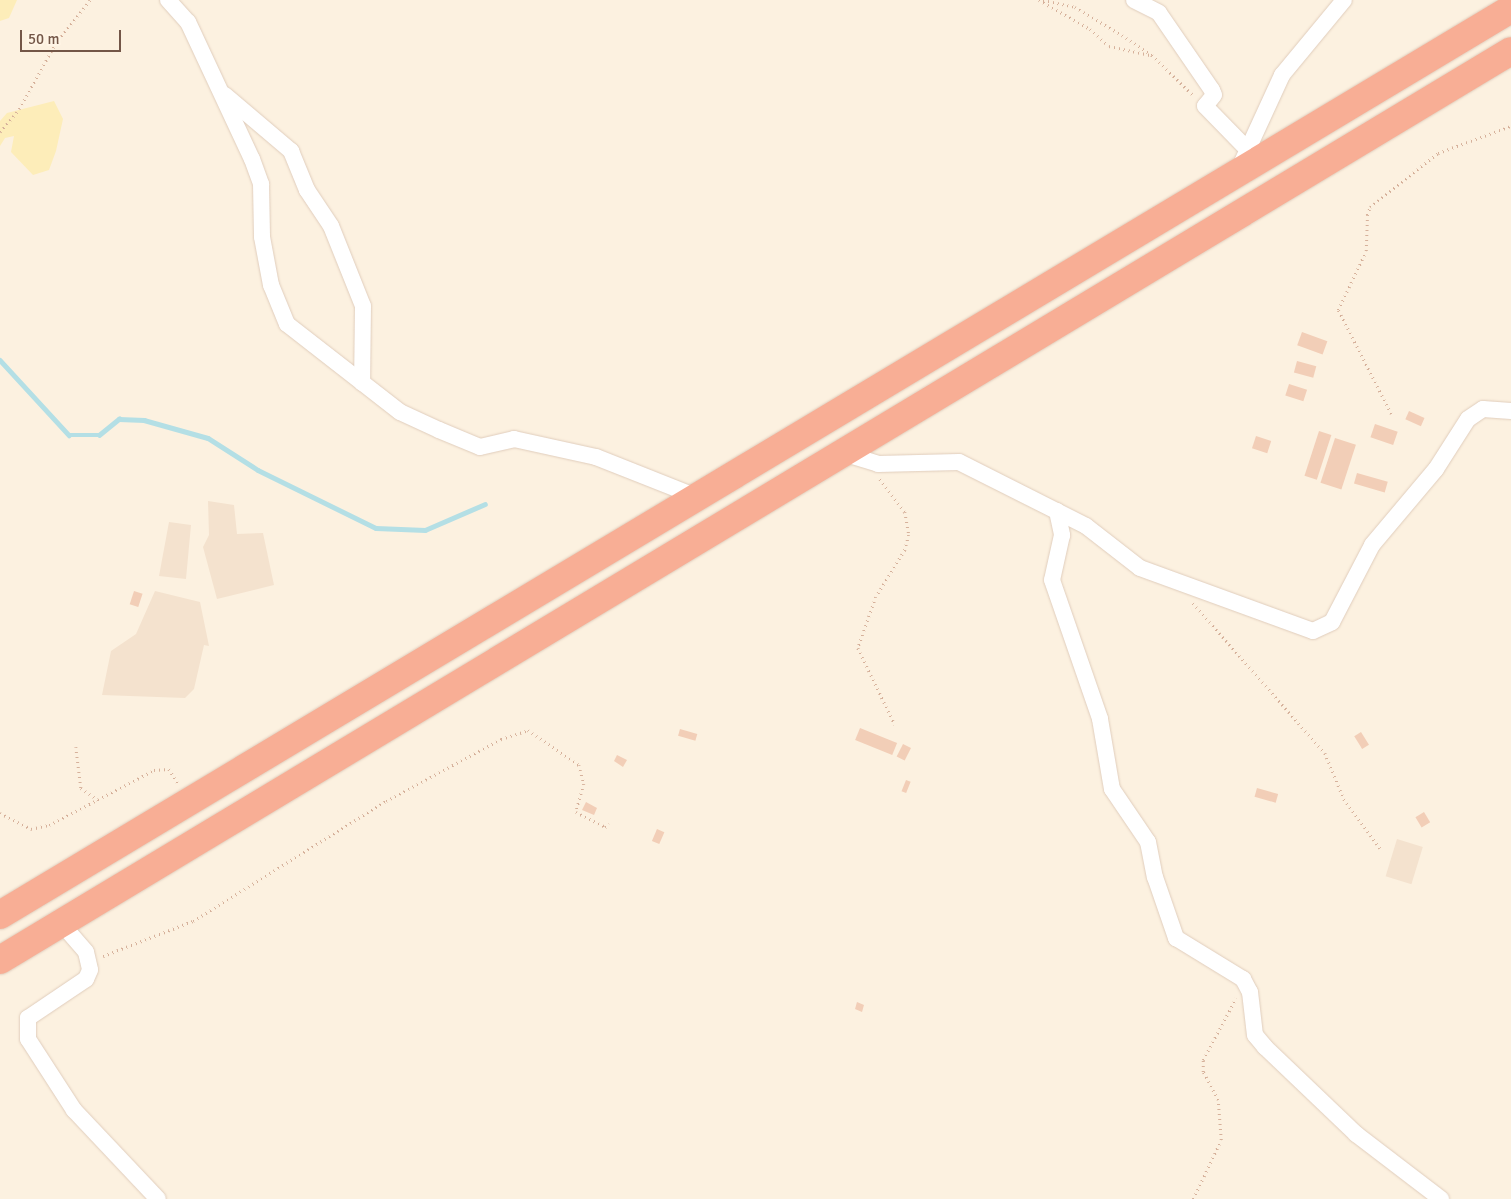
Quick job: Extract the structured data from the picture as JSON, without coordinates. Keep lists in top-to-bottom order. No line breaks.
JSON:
{"scale_bar":"50 m"}
